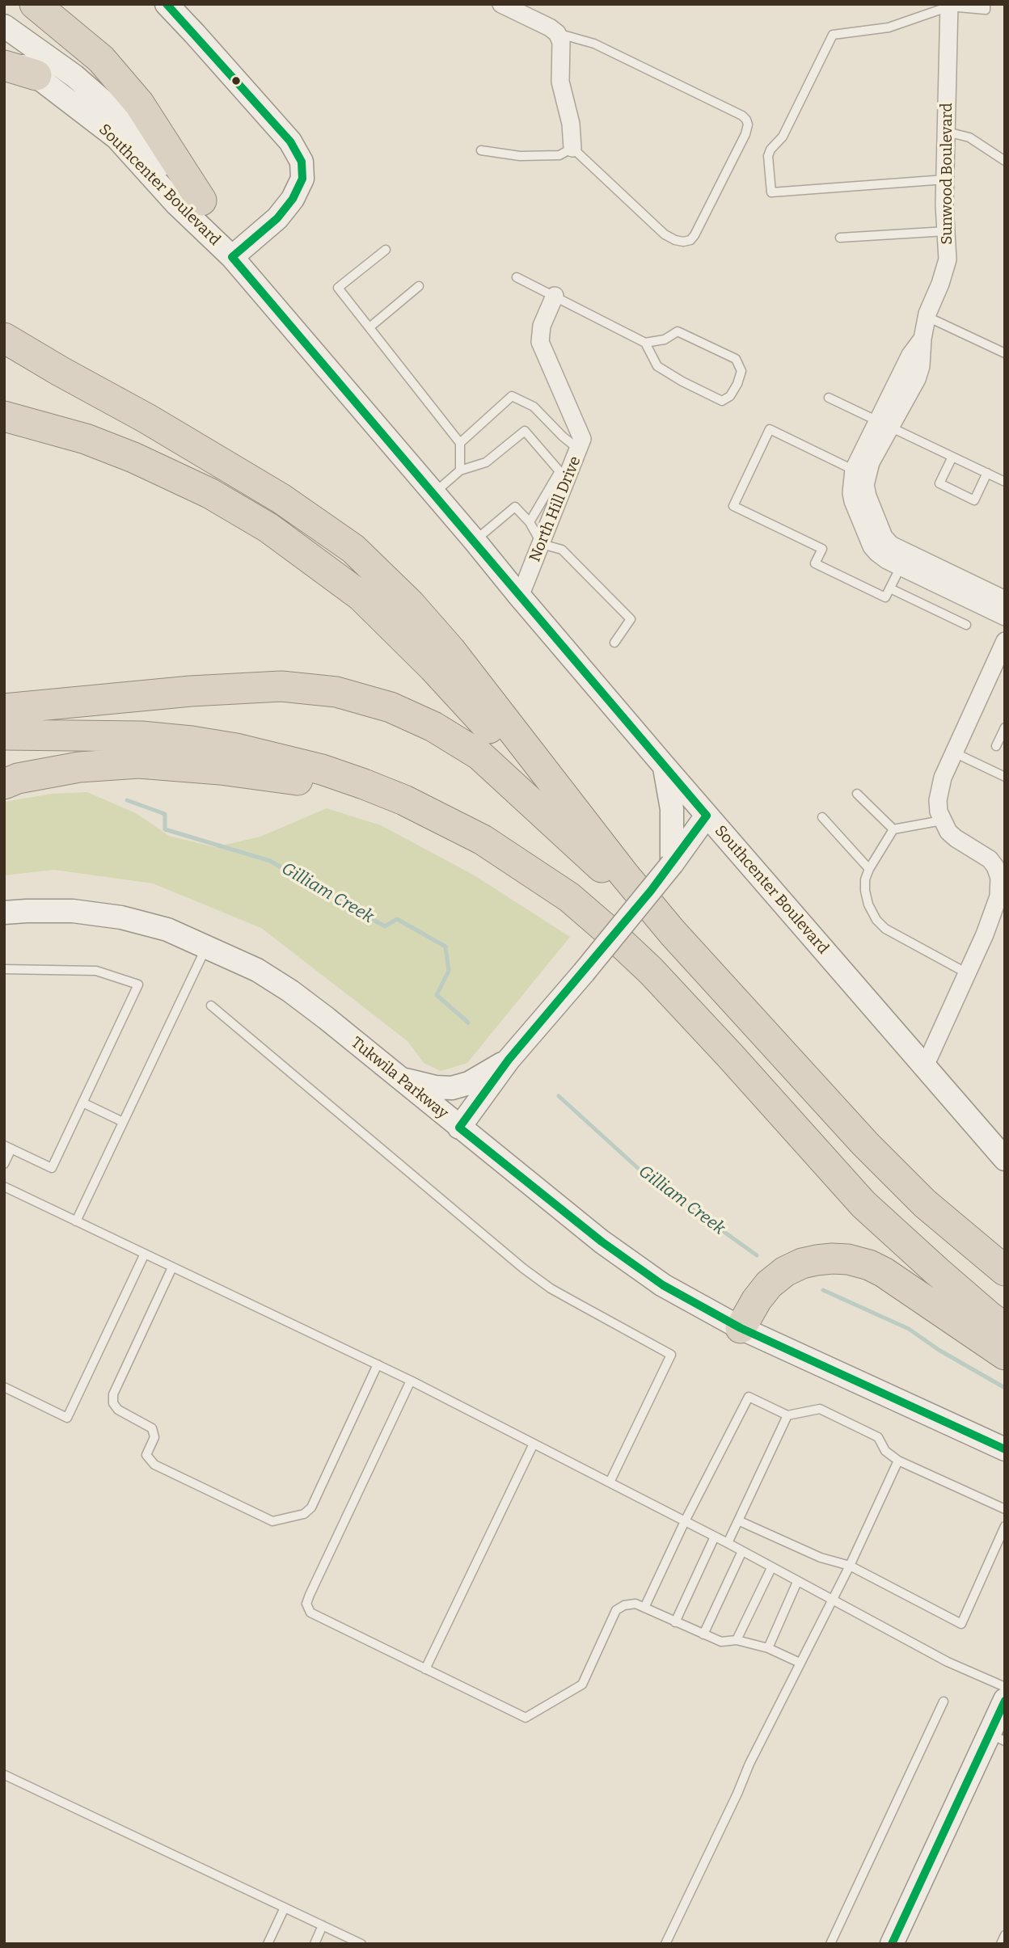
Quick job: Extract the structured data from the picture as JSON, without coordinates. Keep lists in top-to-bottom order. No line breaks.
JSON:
{"streets":{"main road":["Southcenter Boulevard","Tukwila Parkway"],"street":["Sunwood Boulevard","North Hill Drive"]},"crossings":[["Southcenter Boulevard","North Hill Drive"]],"water":["Gilliam Creek"]}
